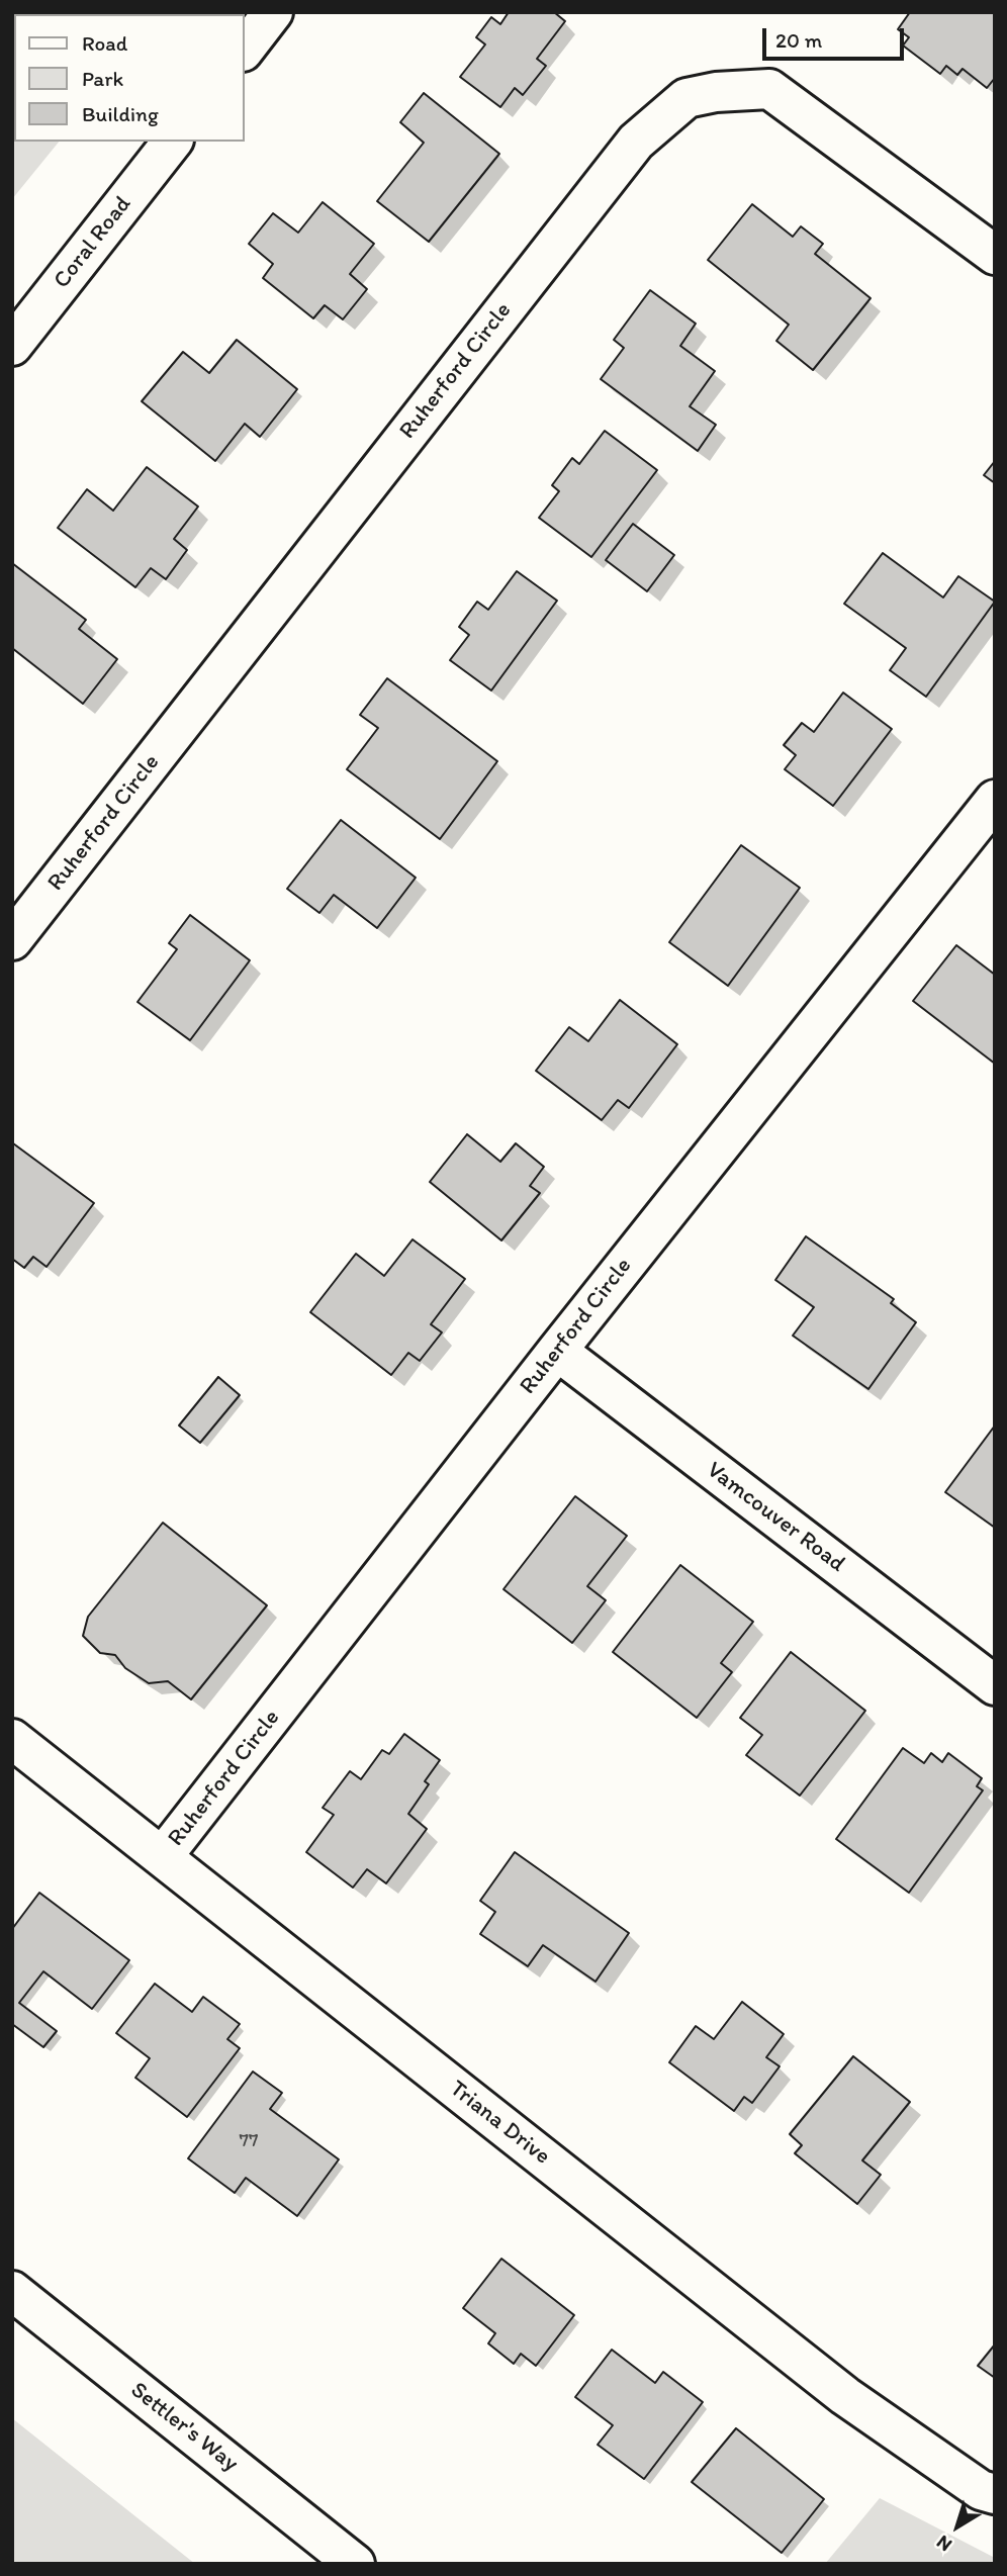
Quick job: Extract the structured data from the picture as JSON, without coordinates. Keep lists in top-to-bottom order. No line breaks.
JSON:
{"streets":{"street":["Coral Road","Ruherford Circle","Vamcouver Road","Triana Drive","Settler's Way"]},"crossings":[["Ruherford Circle","Vamcouver Road"],["Ruherford Circle","Triana Drive"]],"house_numbers":["77"],"legend":["Road","Park","Building"],"scale_bar":"20 m","north":"bottom left"}
